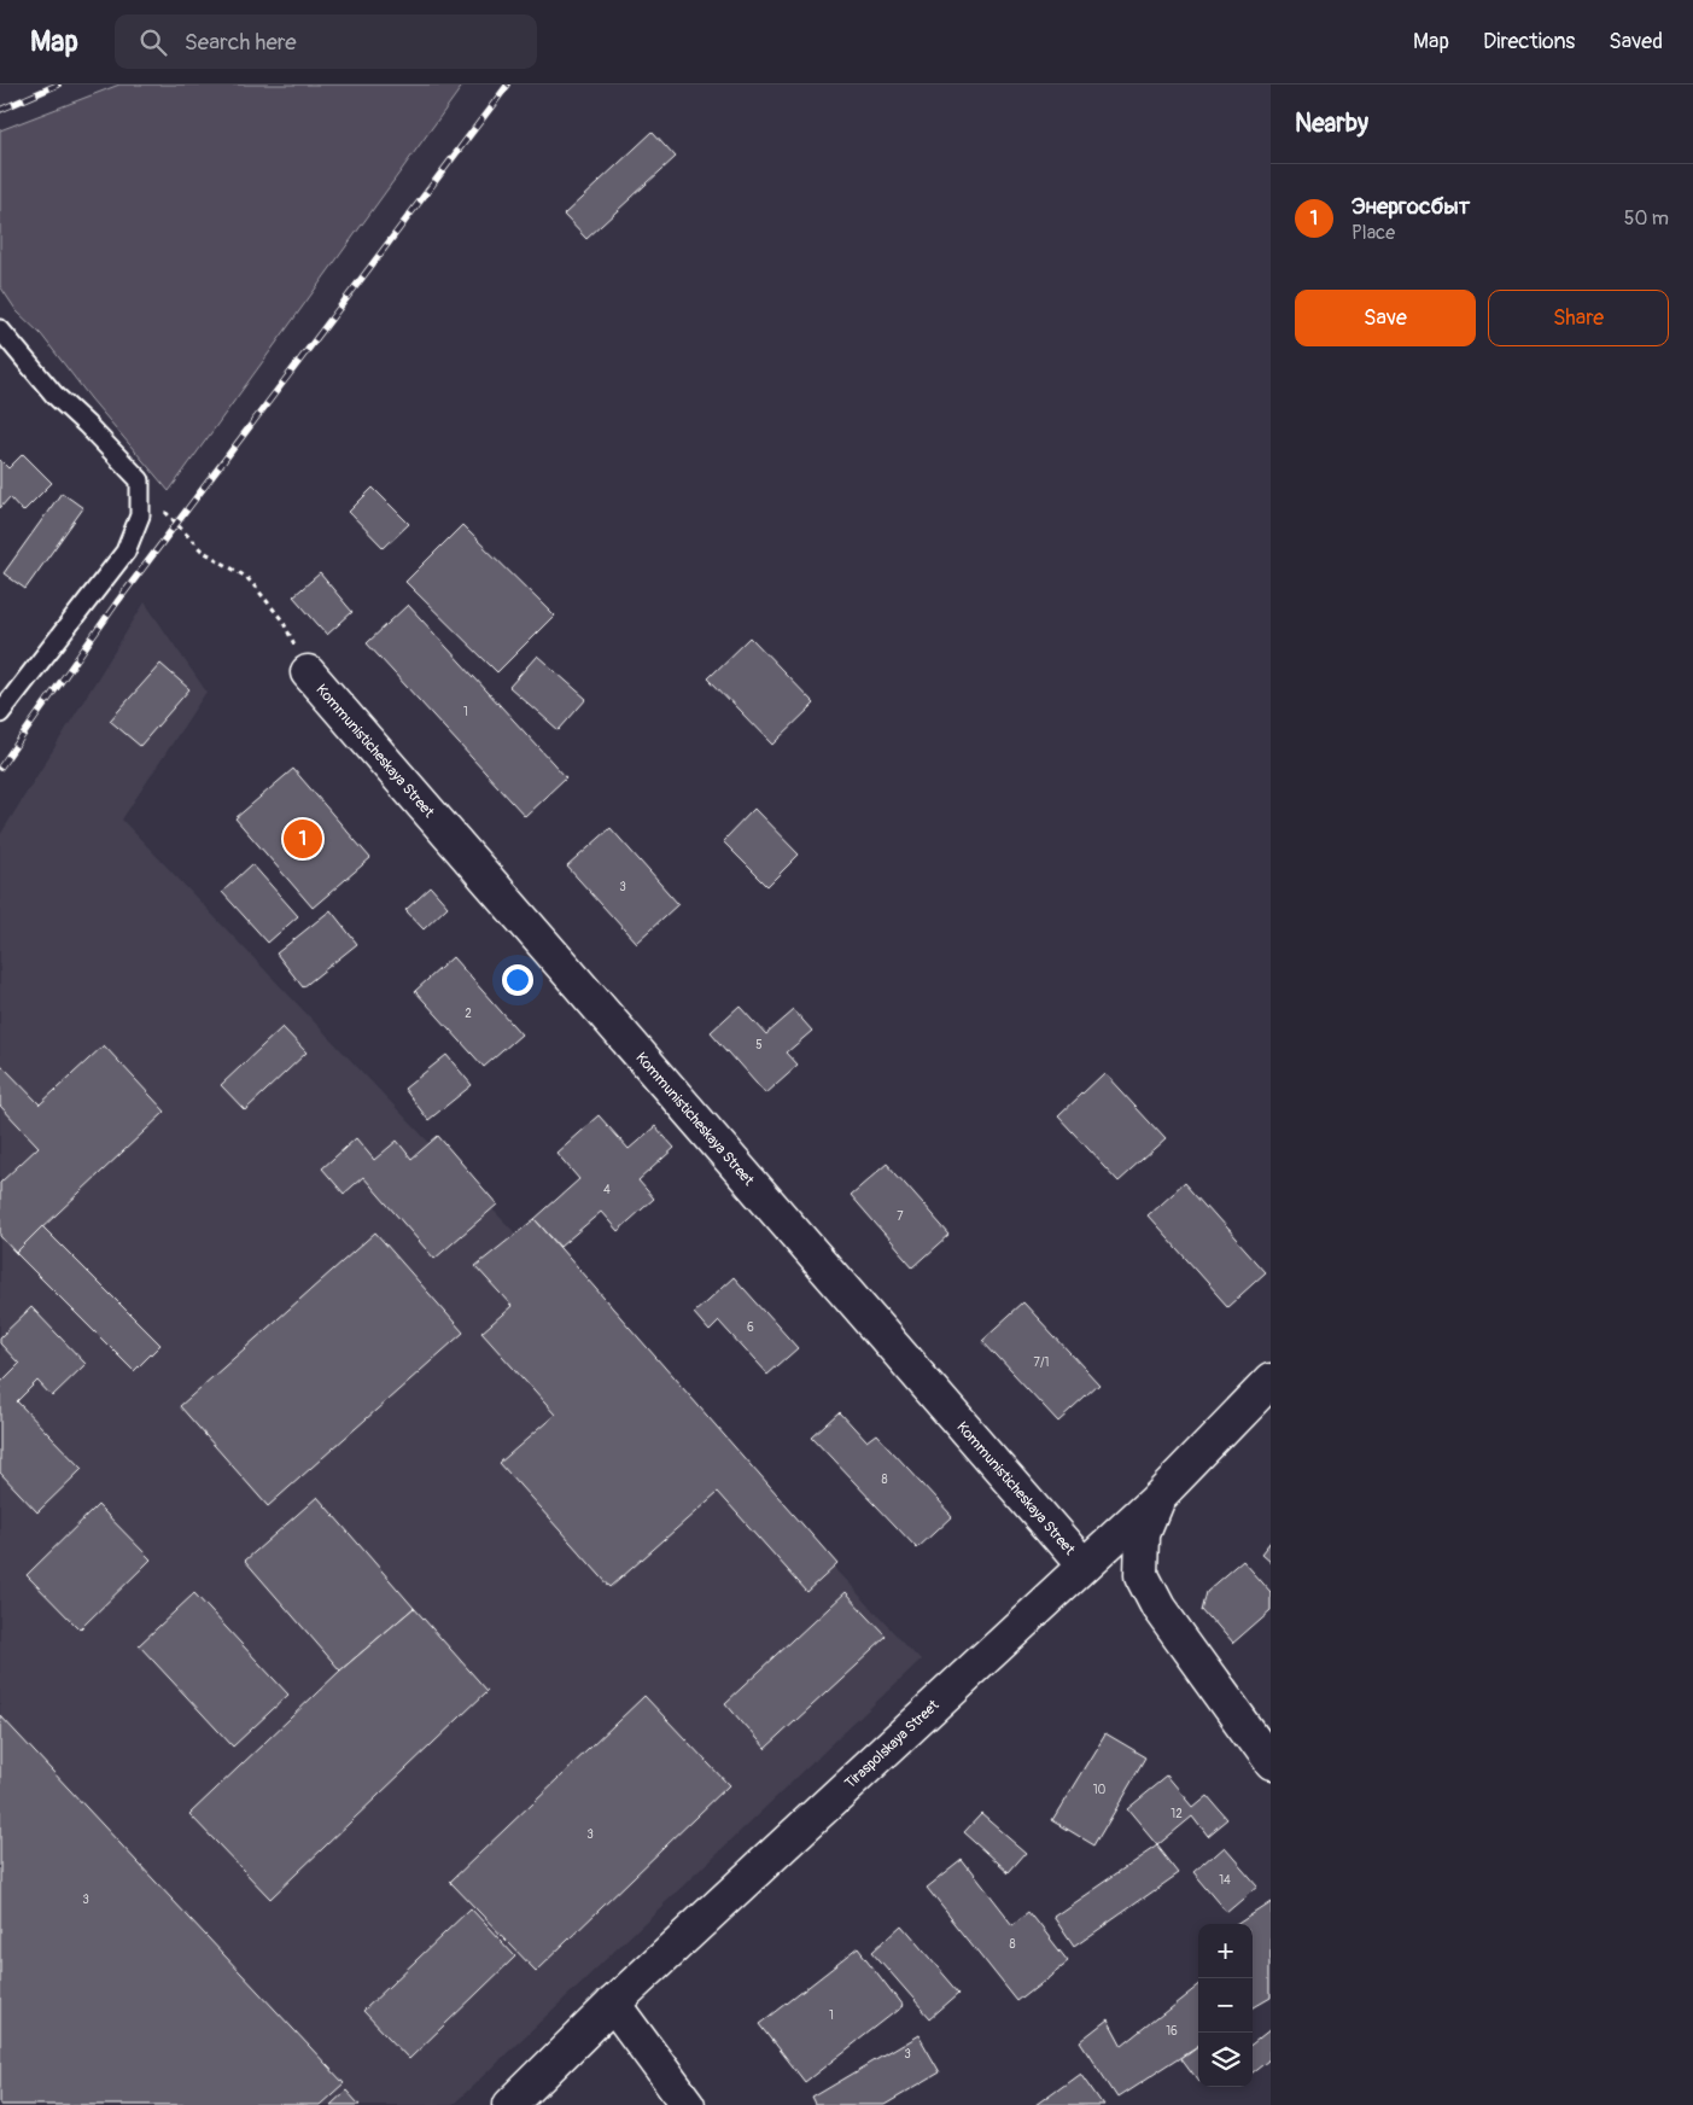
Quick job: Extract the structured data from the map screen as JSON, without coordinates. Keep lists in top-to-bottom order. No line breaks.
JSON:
{"streets":{"street":["Kommunisticheskaya Street","Tiraspolskaya Street"]},"crossings":[["Kommunisticheskaya Street","Tiraspolskaya Street"]],"house_numbers":["1","3","2","5","4","7","6","7/1","8","10","12","3","14","3","8","1","16","3"],"page":{"header":"Map","search":"Search here","nav":["Map","Directions","Saved"],"heading":"Nearby","list":[{"mark":"1","name":"Энергосбыт","note":"Place","value":"50 m"}],"buttons":["Save","Share"],"pins":"1","map_buttons":["+","−"]}}
